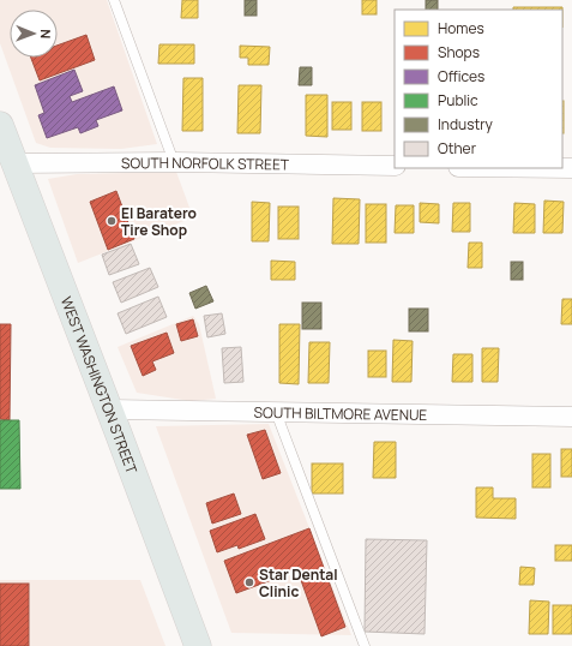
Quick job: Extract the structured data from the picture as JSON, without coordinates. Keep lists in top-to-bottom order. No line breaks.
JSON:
{"streets":{"main road":["WEST WASHINGTON STREET"],"street":["SOUTH NORFOLK STREET","SOUTH BILTMORE AVENUE"]},"crossings":[["SOUTH NORFOLK STREET","WEST WASHINGTON STREET"],["WEST WASHINGTON STREET","SOUTH BILTMORE AVENUE"]],"places":["El Baratero Tire Shop","Star Dental Clinic"],"legend":["Homes","Shops","Offices","Public","Industry","Other"],"north":"right"}
